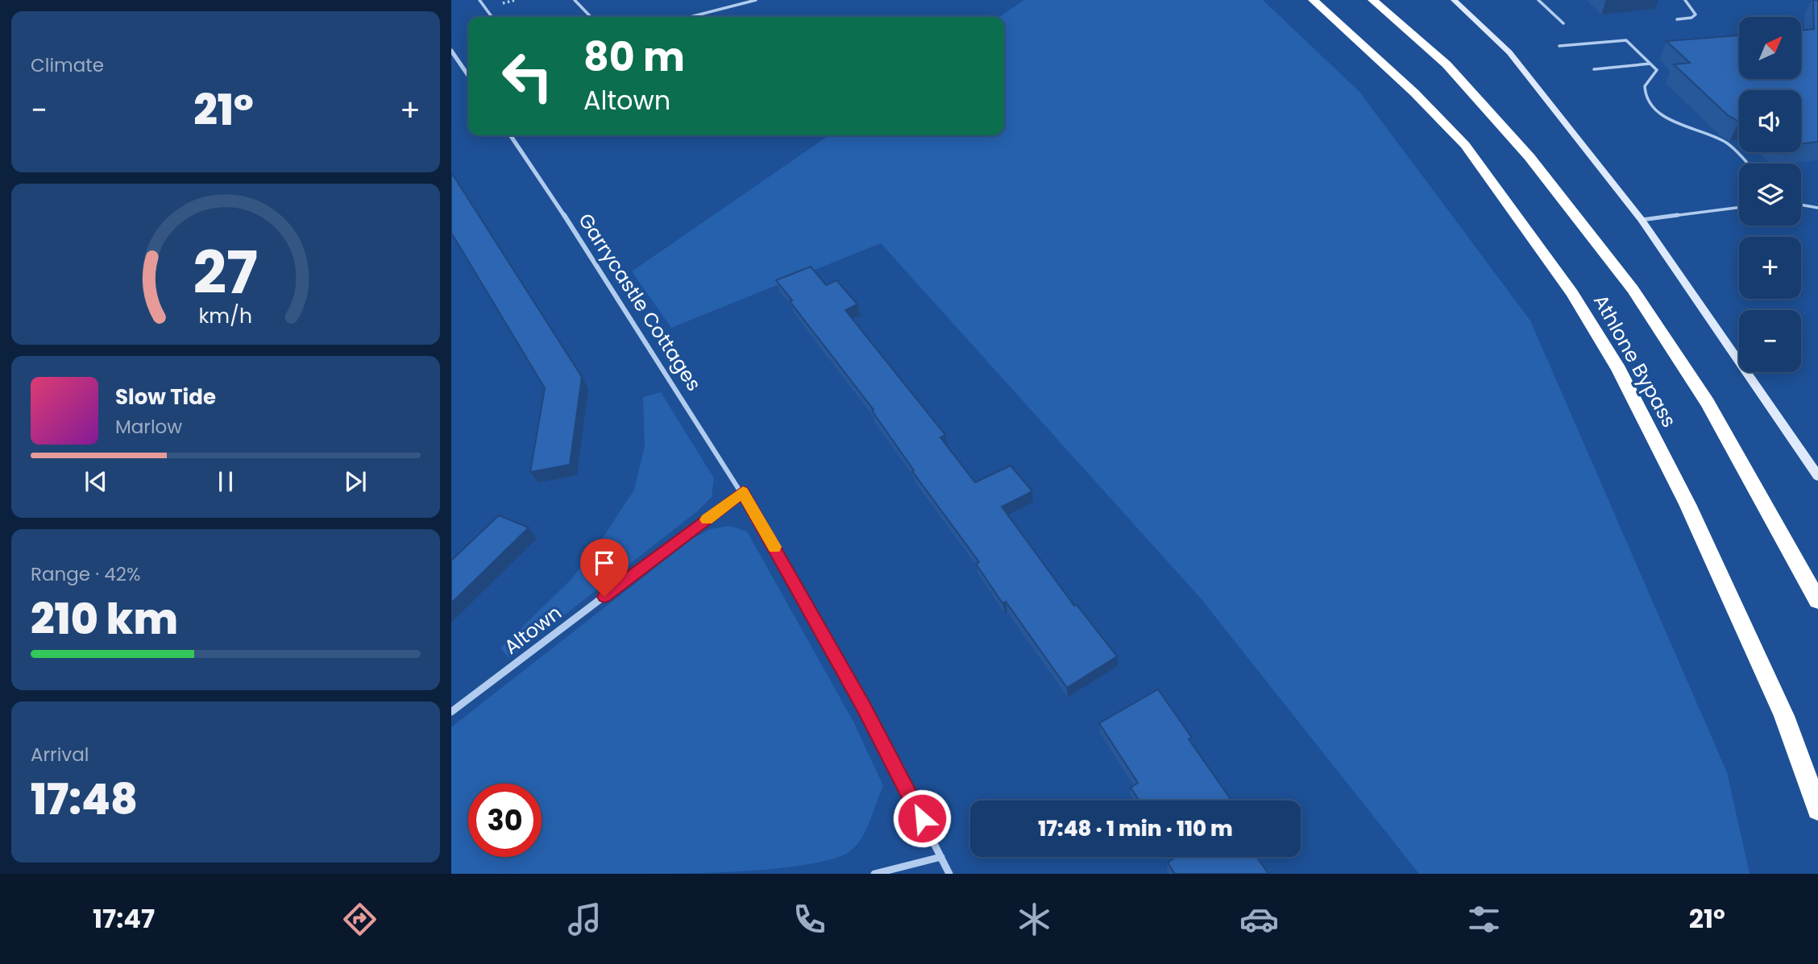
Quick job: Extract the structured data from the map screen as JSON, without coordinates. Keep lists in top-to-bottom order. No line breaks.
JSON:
{"streets":{"highway":["Athlone Bypass"],"street":["Garrycastle Cottages","Altown"]},"crossings":[["Garrycastle Cottages","Altown"]],"north":"top right","page":{"tile":["Climate",["Range · 42%","210 km"],["Arrival","17:48"]],"map_buttons":["+","−"],"turn":["80 m","Altown"],"heat":["−","21°","+"],"song":["Slow Tide","Marlow"],"limit":"30","trip":"17:48 · 1 min · 110 m","tabs":["17:47","21°"],"gauge":["27","km/h"]}}
